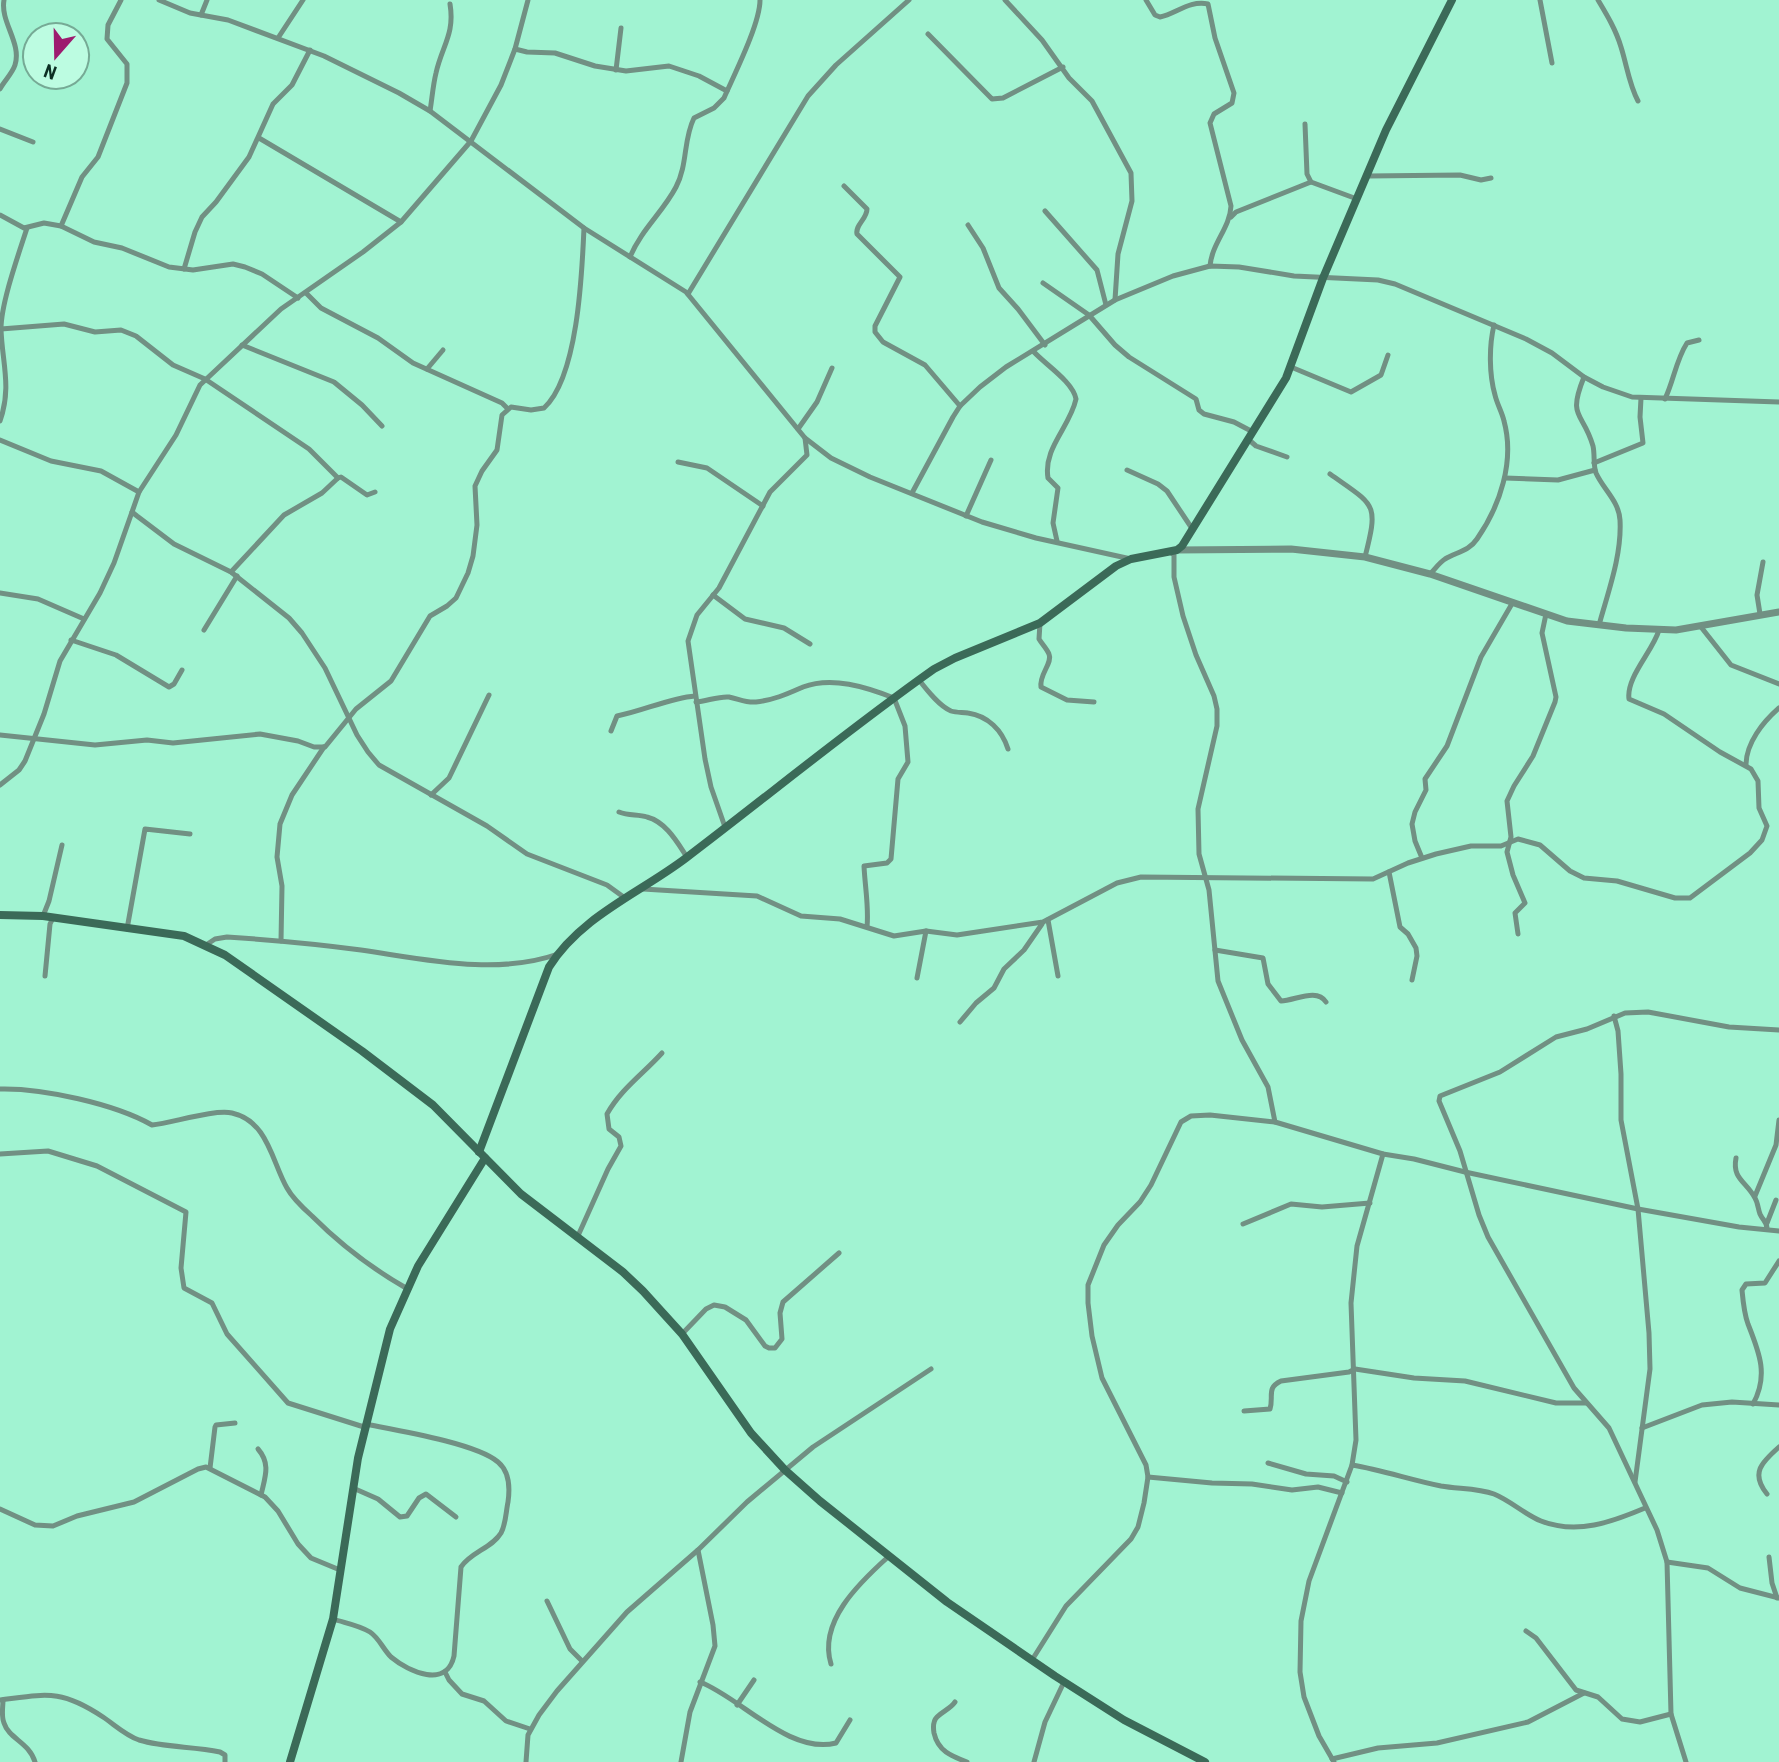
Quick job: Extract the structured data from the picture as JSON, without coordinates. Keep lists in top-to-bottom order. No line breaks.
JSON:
{"north":"bottom"}
